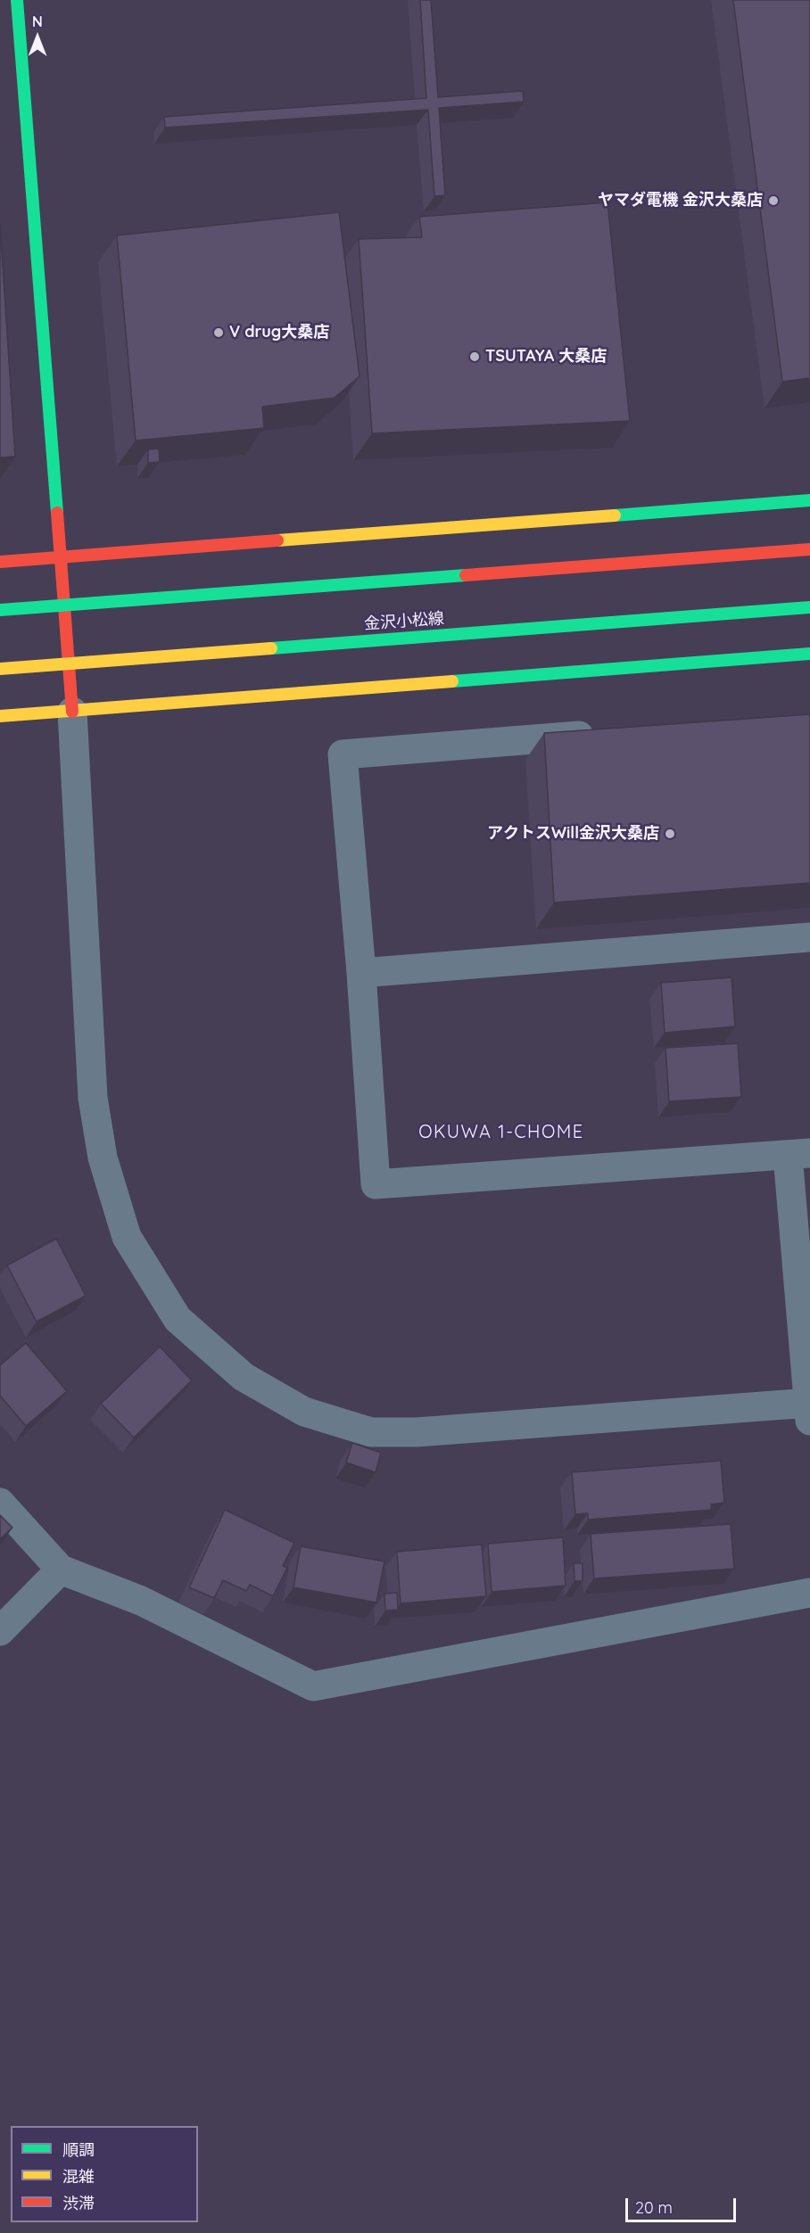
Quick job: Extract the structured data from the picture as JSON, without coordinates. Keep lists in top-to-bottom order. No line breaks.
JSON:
{"streets":{"main road":["金沢小松線"]},"districts":["OKUWA 1-CHOME"],"places":["ヤマダ電機 金沢大桑店","V drug大桑店","TSUTAYA 大桑店","アクトスWill金沢大桑店"],"legend":["順調","混雑","渋滞"],"scale_bar":"20 m","north":"top"}
